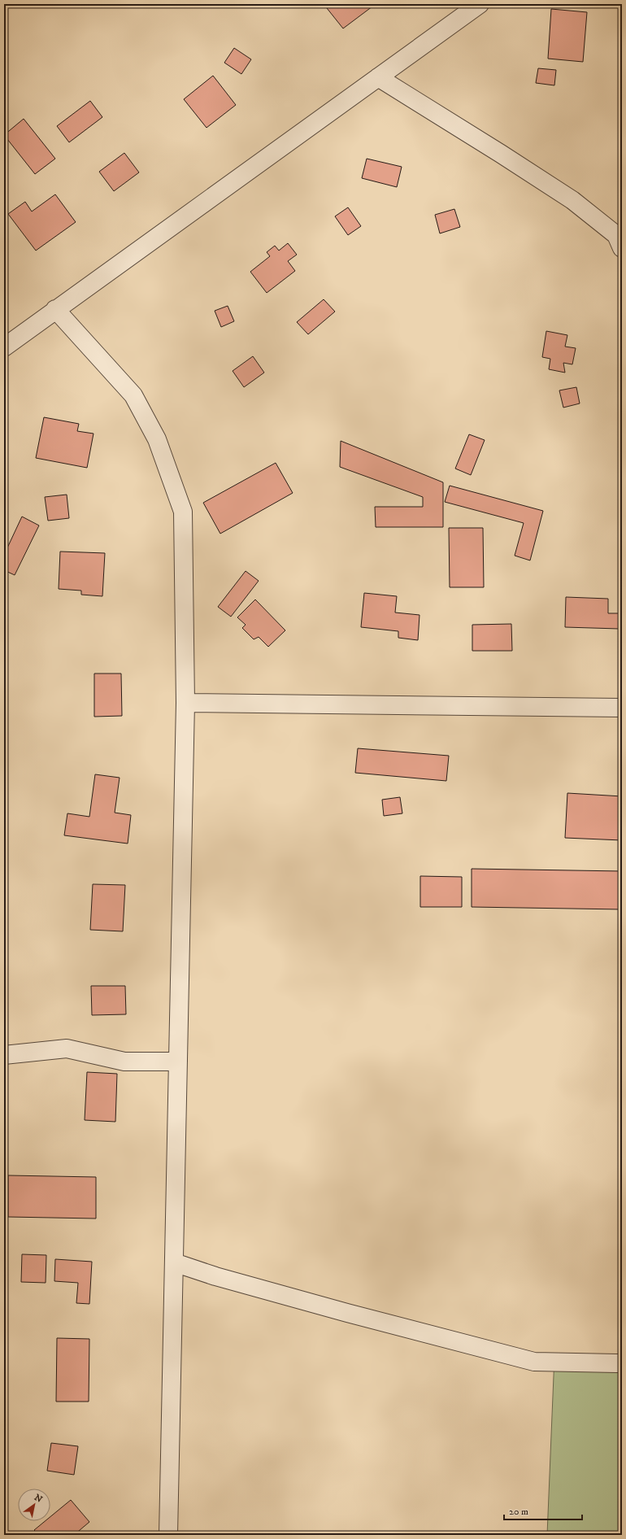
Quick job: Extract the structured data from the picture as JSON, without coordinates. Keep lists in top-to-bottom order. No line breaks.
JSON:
{"scale_bar":"20 m","north":"top right"}
